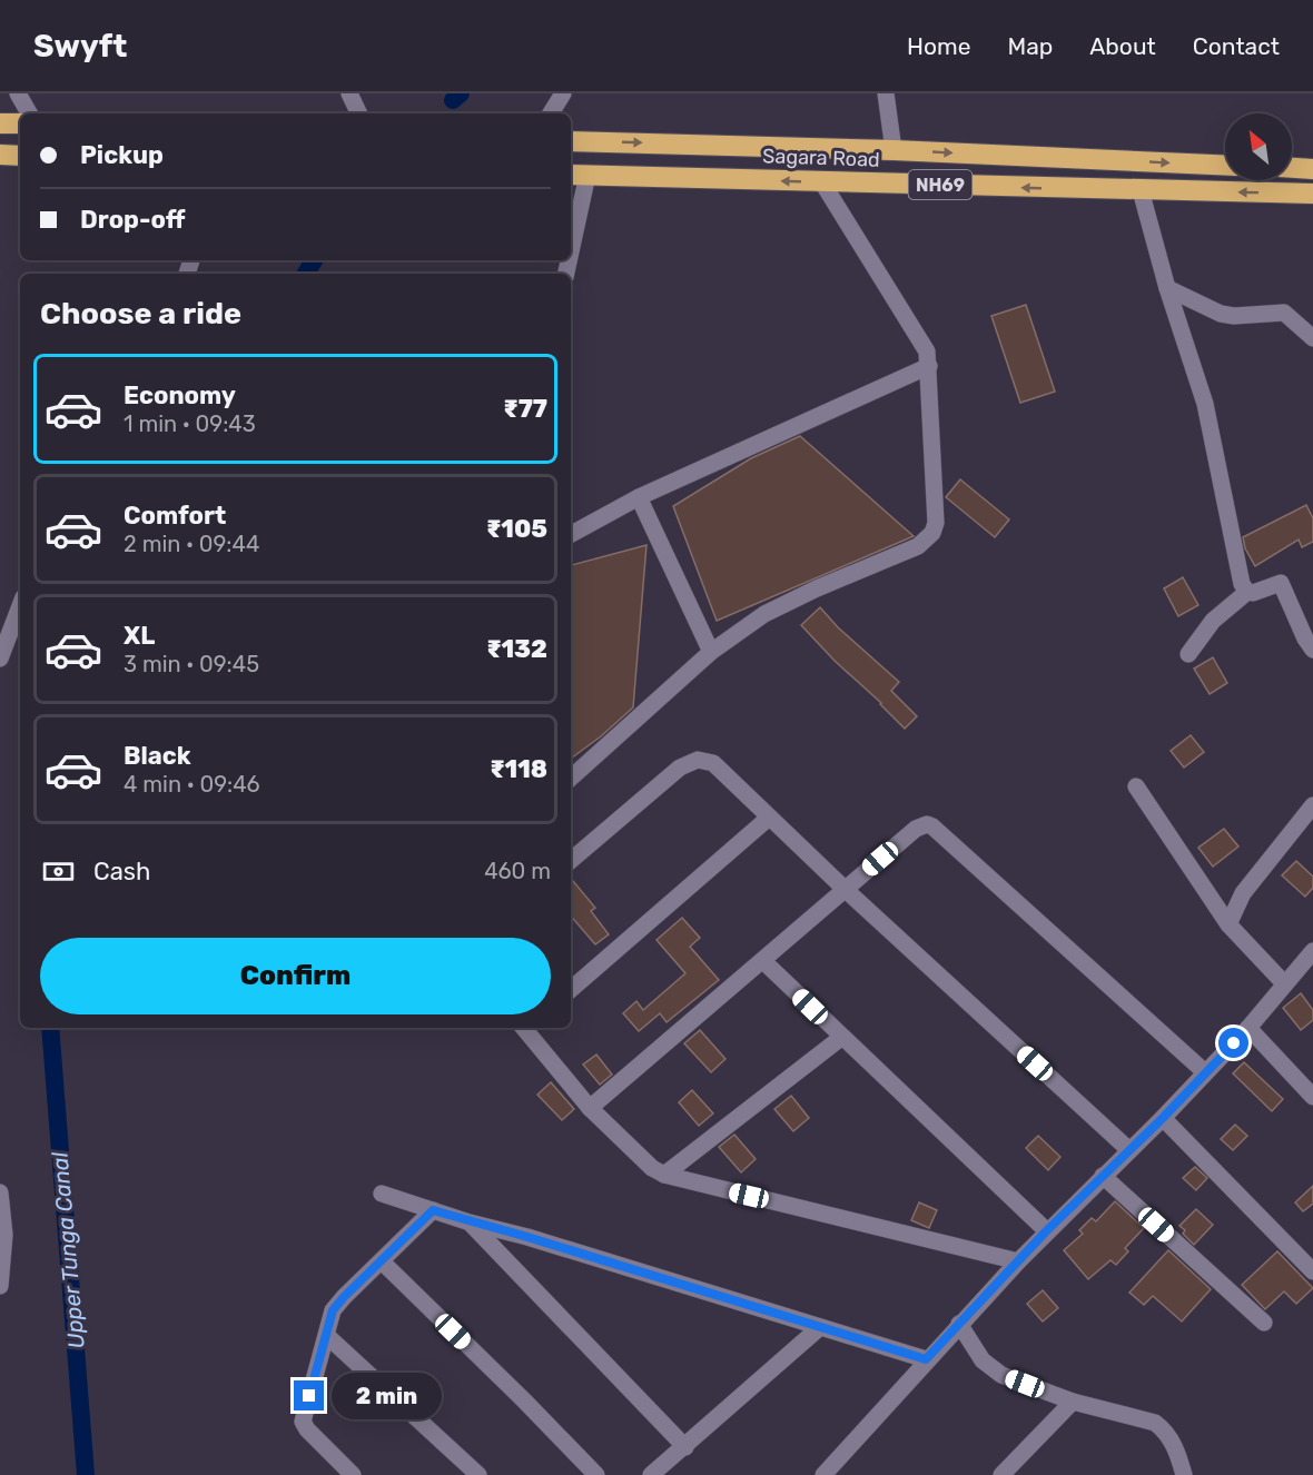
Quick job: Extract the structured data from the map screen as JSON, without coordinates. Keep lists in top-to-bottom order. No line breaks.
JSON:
{"streets":{"highway":["Sagara Road","NH69"]},"water":["Upper Tunga Canal"],"north":"top left","page":{"header":"Swyft","nav":["Home","Map","About","Contact"],"banner":["Pickup","Drop-off"],"heading":"Choose a ride","list":[{"name":"Economy","note":"1 min · 09:43","value":"₹77"},{"name":"Comfort","note":"2 min · 09:44","value":"₹105"},{"name":"XL","note":"3 min · 09:45","value":"₹132"},{"name":"Black","note":"4 min · 09:46","value":"₹118"}],"pay":["Cash","460 m"],"buttons":"Confirm","bubble":"2 min"}}
